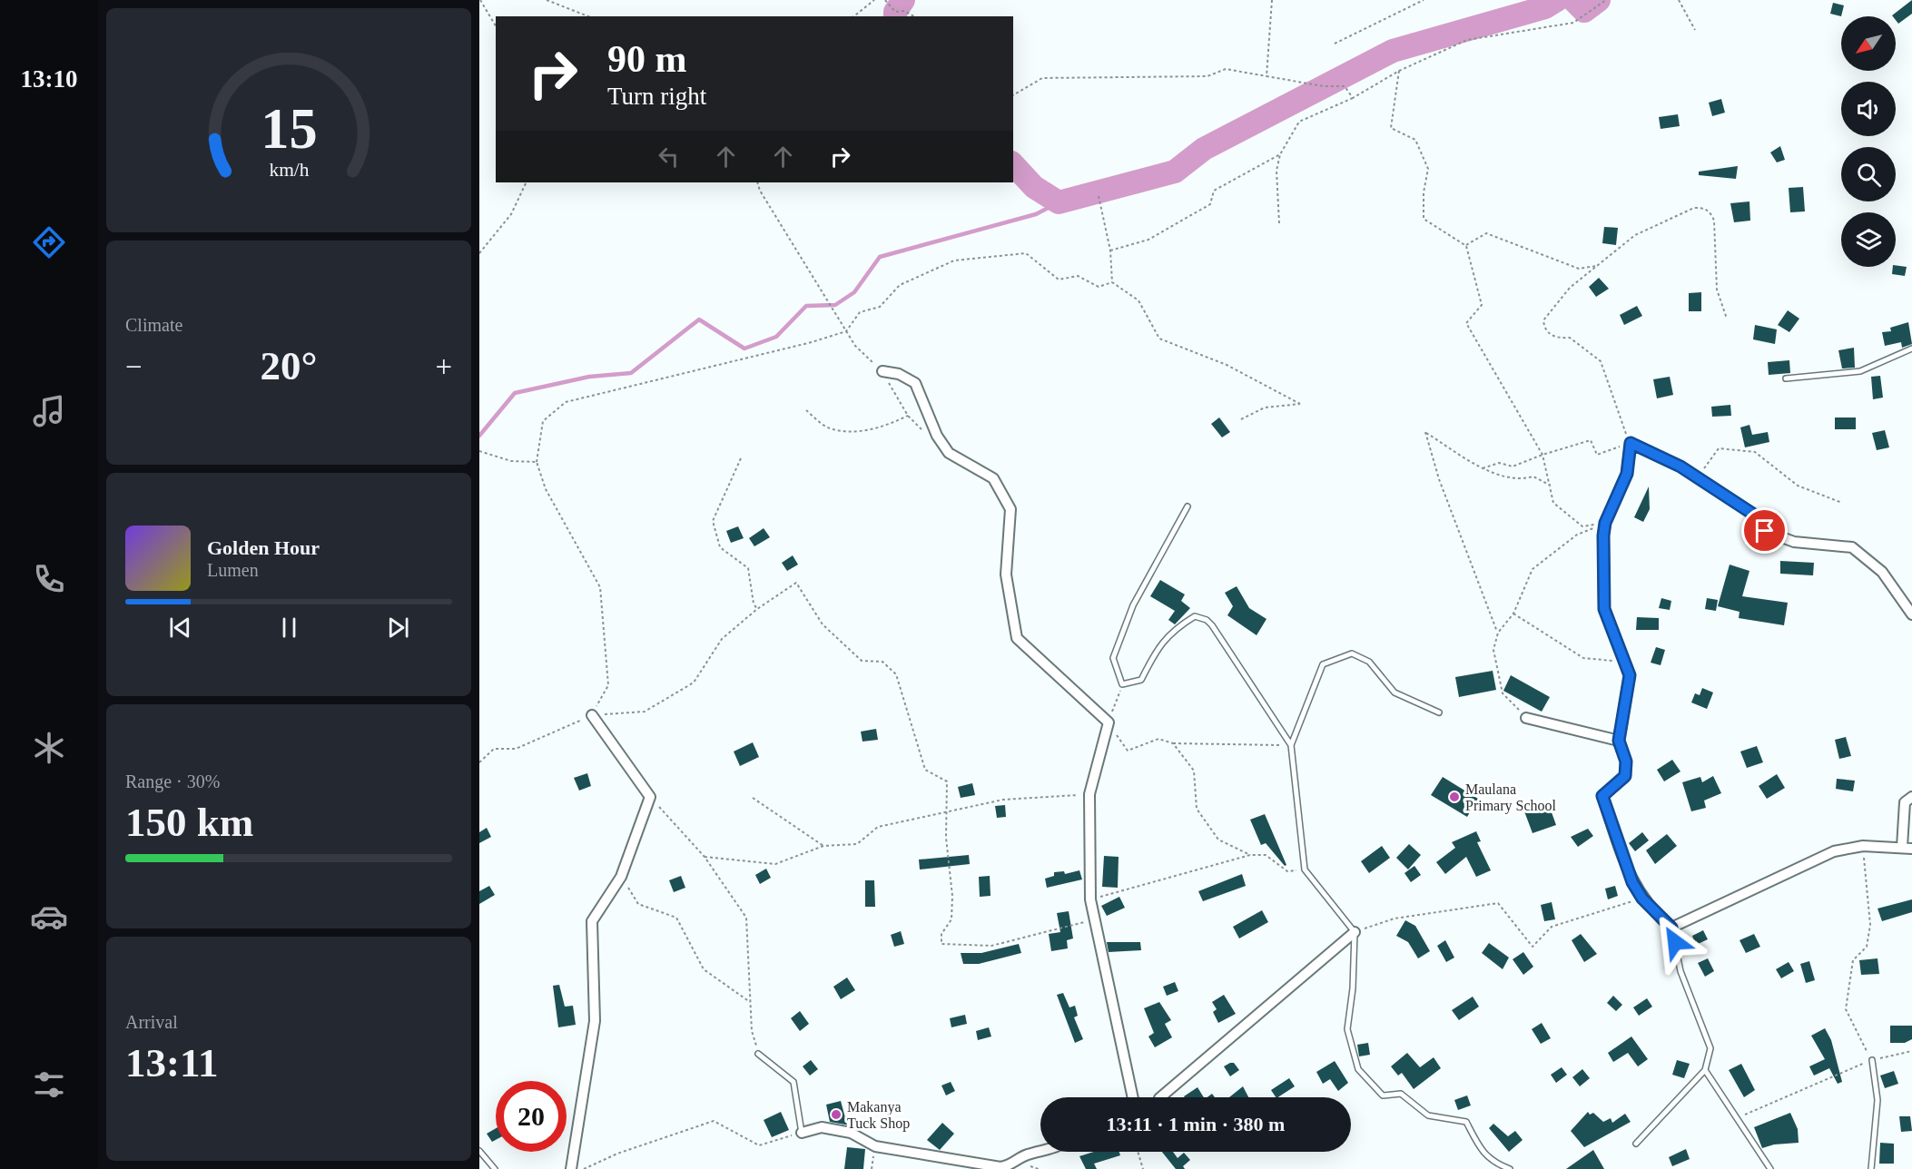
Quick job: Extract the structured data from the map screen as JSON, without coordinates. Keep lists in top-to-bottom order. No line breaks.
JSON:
{"places":["Maulana Primary School","Makanya Tuck Shop"],"north":"bottom left","page":{"tabs":"13:10","turn":["90 m","Turn right"],"tile":["Climate",["Range · 30%","150 km"],["Arrival","13:11"]],"heat":["−","20°","+"],"song":["Golden Hour","Lumen"],"limit":"20","trip":"13:11 · 1 min · 380 m","gauge":["15","km/h"]}}
